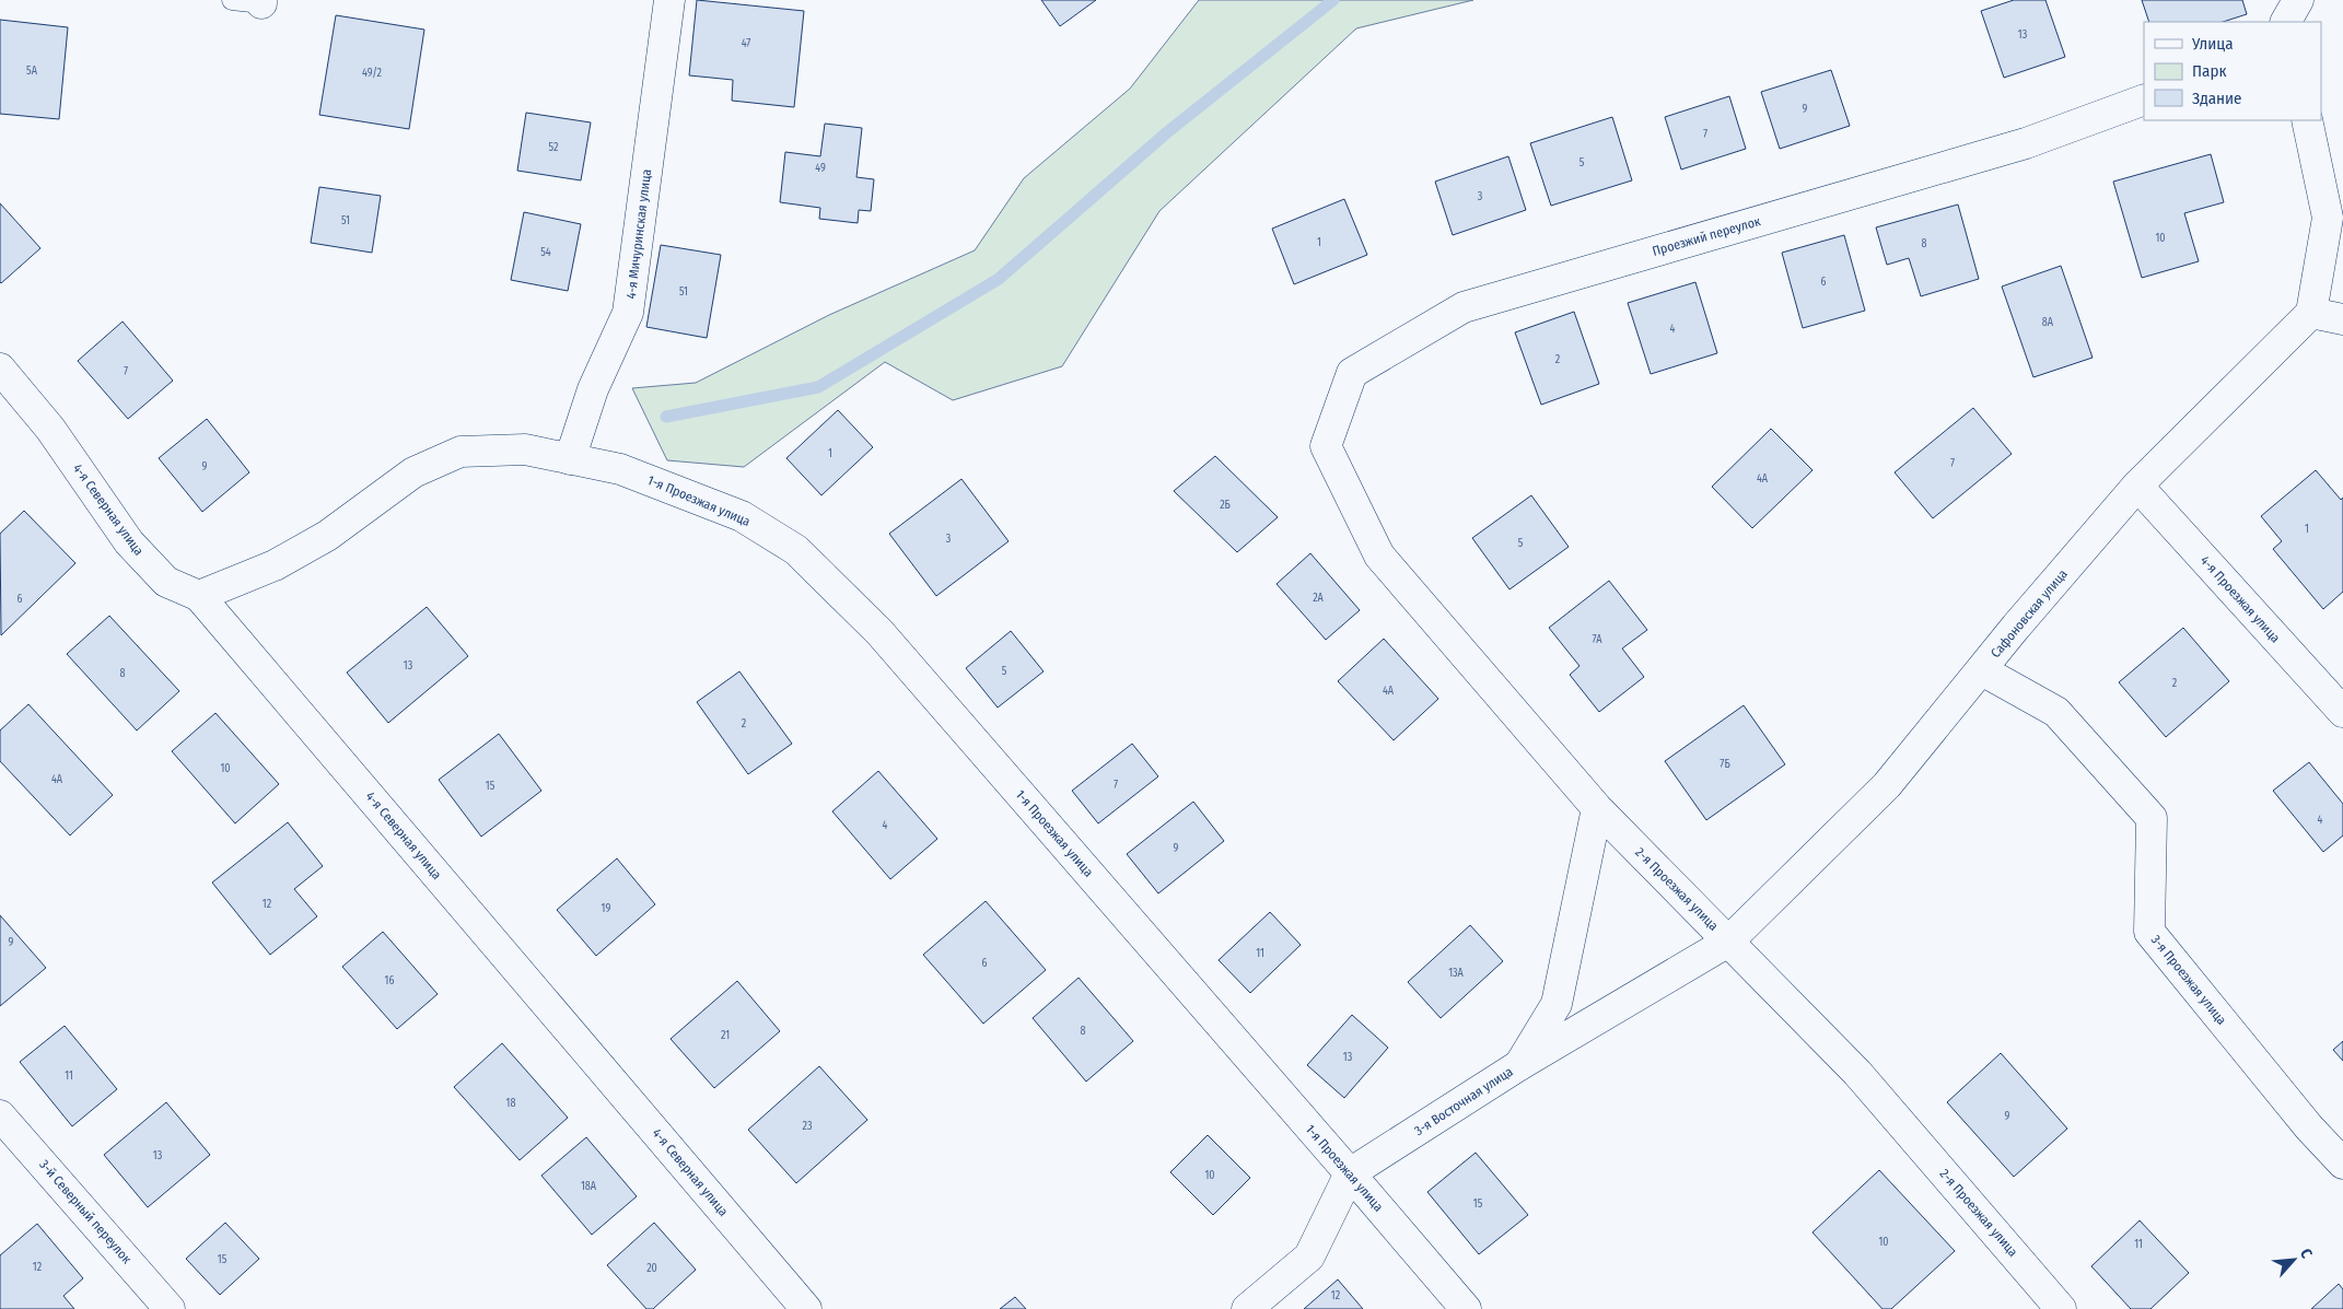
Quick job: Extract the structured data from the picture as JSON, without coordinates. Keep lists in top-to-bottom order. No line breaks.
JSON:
{"streets":{"street":["4-я Мичуринская улица","Проезжий переулок","1-я Проезжая улица","4-я Северная улица","4-я Проезжая улица","Сафоновская улица","2-я Проезжая улица","3-я Проезжая улица","3-я Восточная улица","3-й Северный переулок"]},"crossings":[["4-я Мичуринская улица","1-я Проезжая улица"],["Проезжий переулок","2-я Проезжая улица"],["1-я Проезжая улица","4-я Северная улица"],["1-я Проезжая улица","3-я Восточная улица"],["4-я Проезжая улица","Сафоновская улица"],["Сафоновская улица","2-я Проезжая улица"],["Сафоновская улица","3-я Проезжая улица"],["Сафоновская улица","3-я Восточная улица"],["2-я Проезжая улица","3-я Восточная улица"]],"house_numbers":["13","47","5А","49/2","9","7","52","5","49","3","51","10","1","8","54","6","51","8А","4","2","7","1","7","9","4А","2Б","1","3","5","2А","6","7А","13","5","8","2","4А","2","7Б","10","4А","7","15","4","4","9","12","19","9","11","6","13А","16","8","21","13","11","18","9","23","13","10","18А","15","10","11","15","12","20","12"],"legend":["Улица","Парк","Здание"],"north":"top right"}
